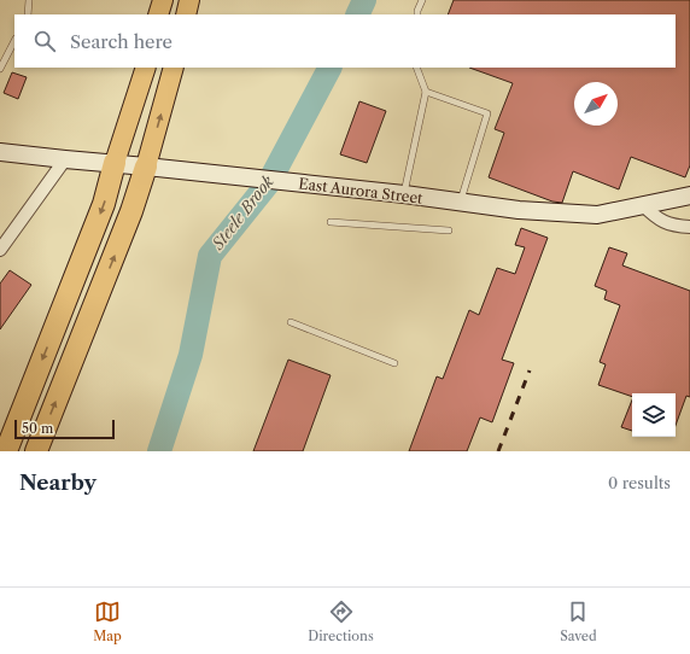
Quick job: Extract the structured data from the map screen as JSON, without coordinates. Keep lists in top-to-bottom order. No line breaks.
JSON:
{"streets":{"main road":["East Aurora Street"]},"water":["Steele Brook"],"scale_bar":"50 m","north":"top right","page":{"search":"Search here","scale":"50 m","heading":["Nearby","0 results"],"nav":["Map","Directions","Saved"]}}
